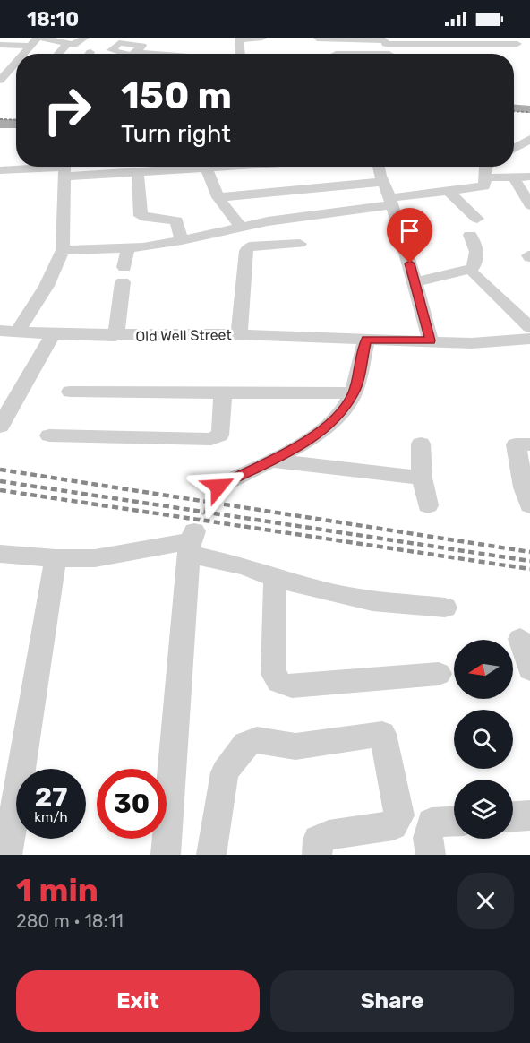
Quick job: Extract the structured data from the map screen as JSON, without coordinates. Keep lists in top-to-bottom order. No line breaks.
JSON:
{"streets":{"street":["Old Well Street"]},"north":"left","page":{"status":"18:10","turn":["150 m","Turn right"],"speed":"27 km/h","limit":"30","heading":["1 min","280 m · 18:11"],"buttons":["Exit","Share"]}}
